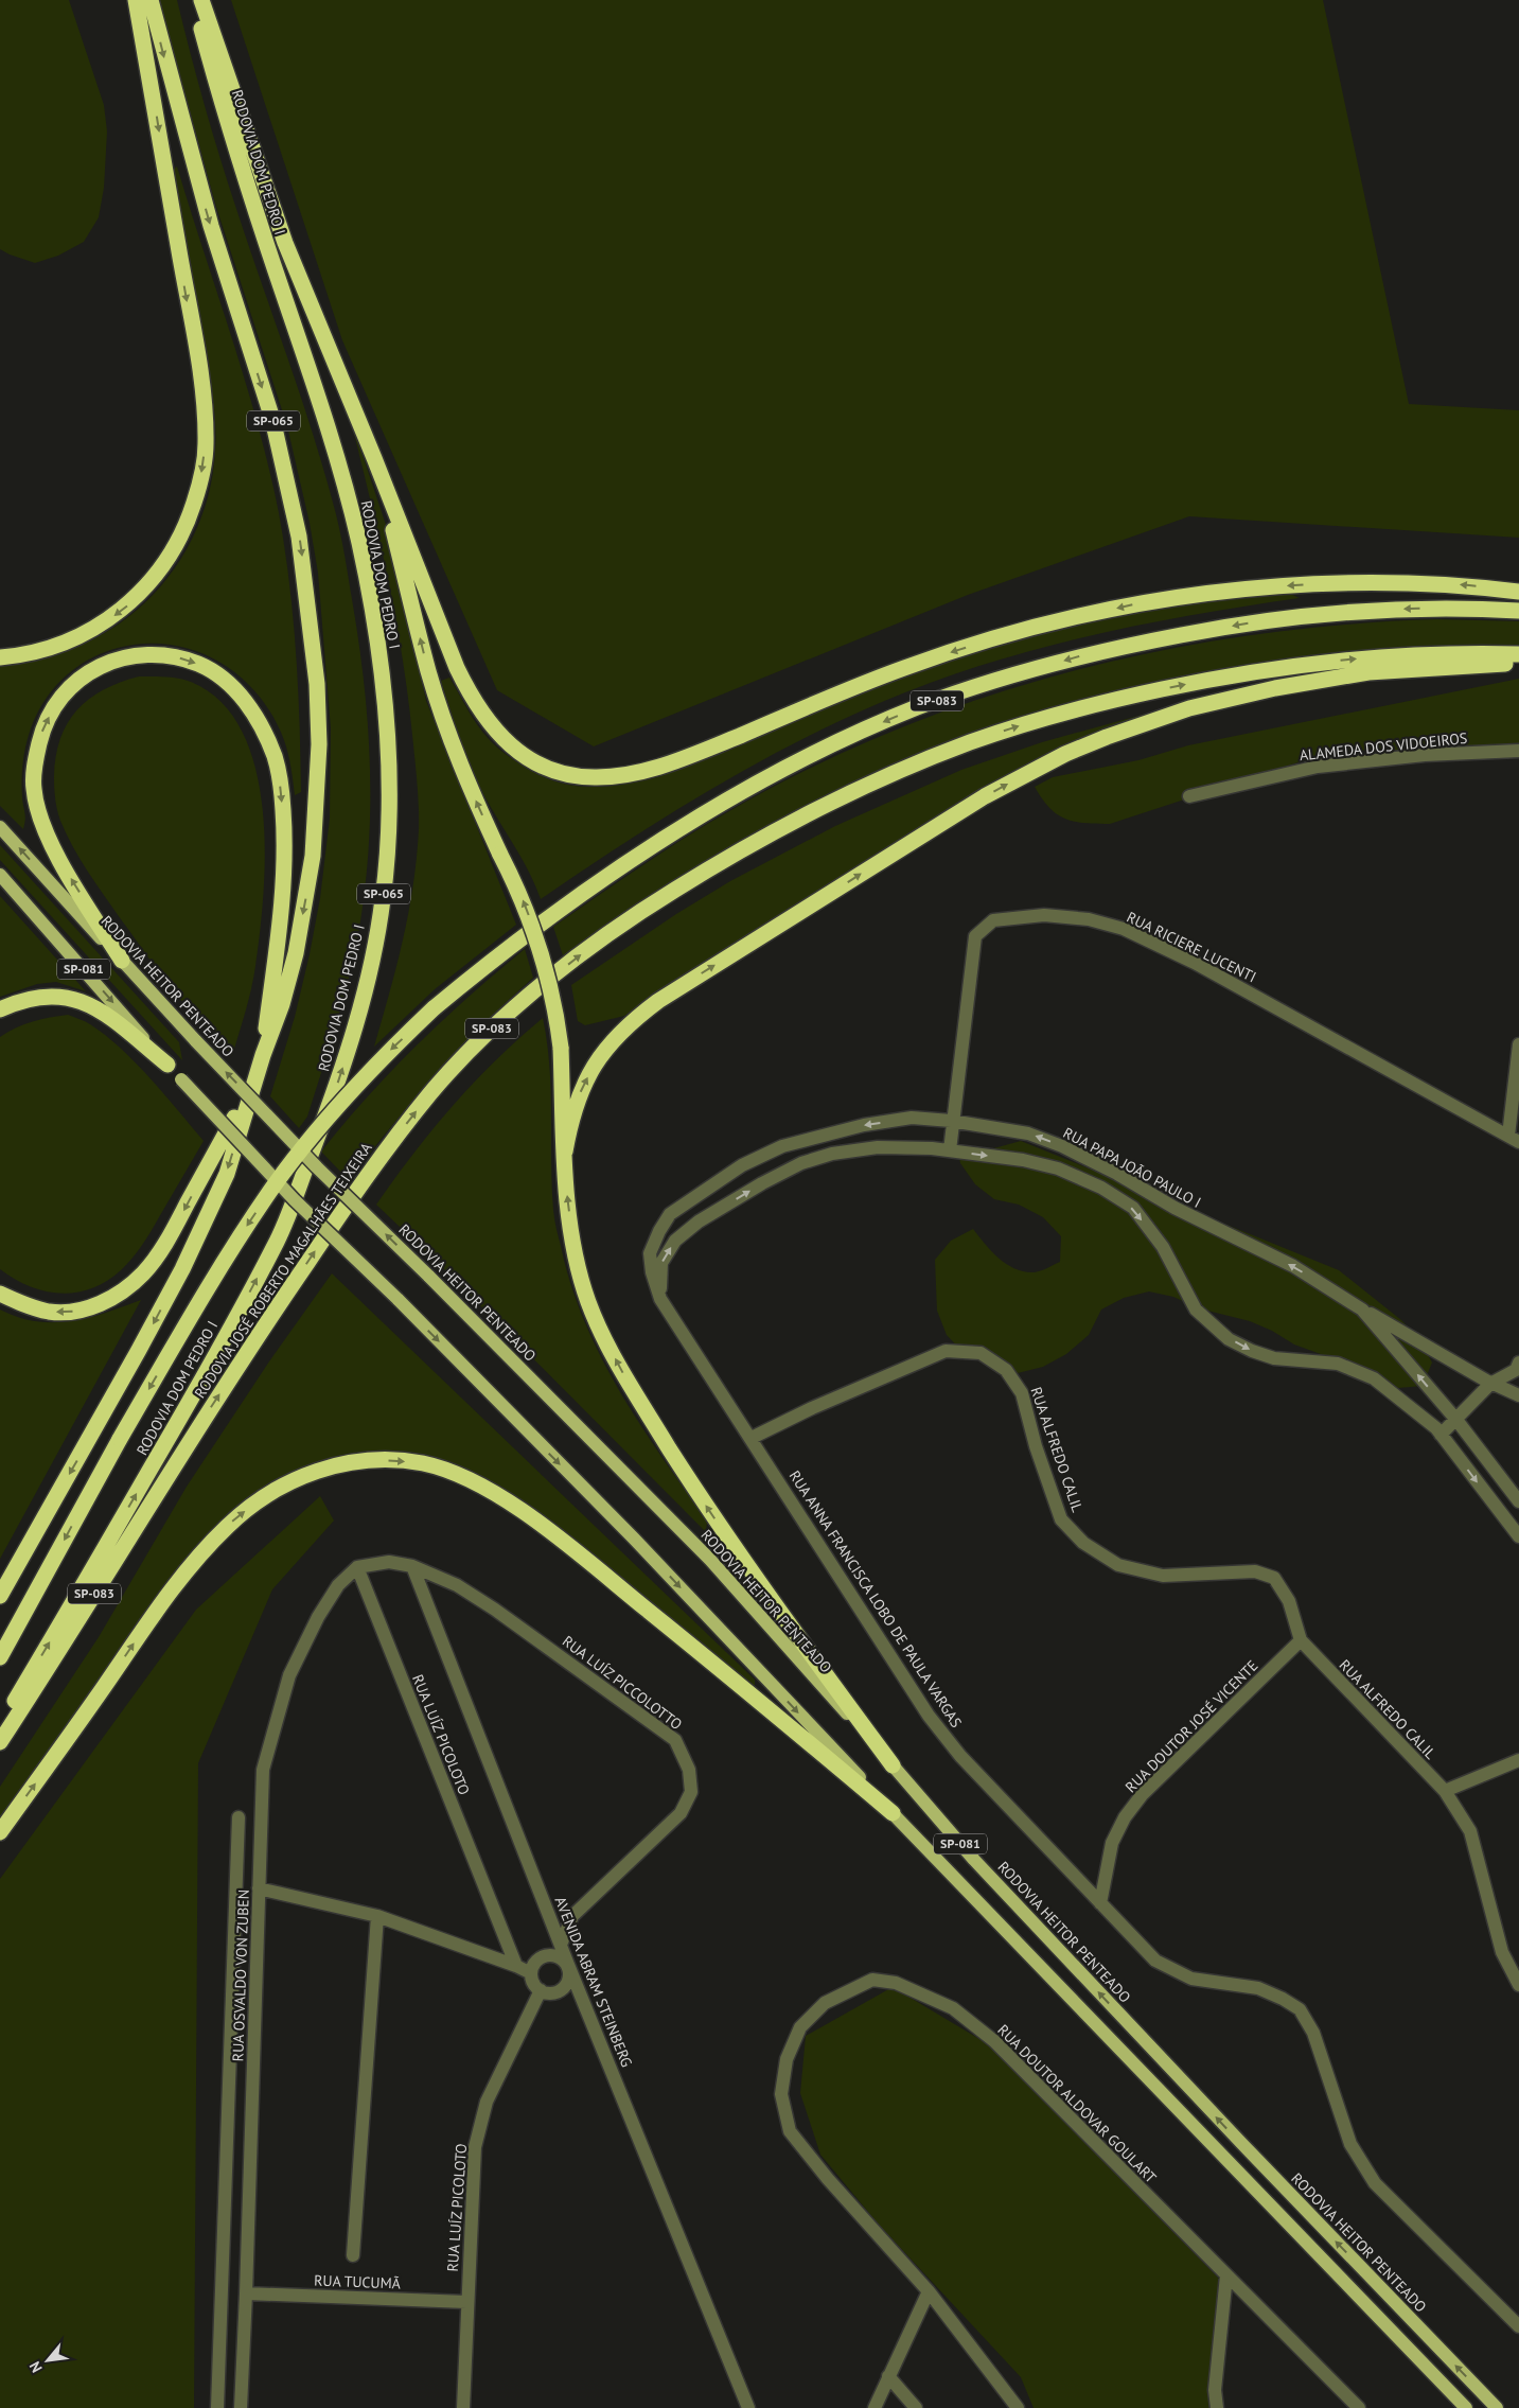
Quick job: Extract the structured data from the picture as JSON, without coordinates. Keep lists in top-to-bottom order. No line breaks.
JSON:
{"streets":{"highway":["RODOVIA DOM PEDRO I","SP-065","SP-083","RODOVIA JOSÉ ROBERTO MAGALHÃES TEIXEIRA"],"main road":["SP-081","RODOVIA HEITOR PENTEADO"],"street":["ALAMEDA DOS VIDOEIROS","RUA RICIERE LUCENTI","RUA PAPA JOÃO PAULO I","RUA ALFREDO CALIL","RUA ANNA FRANCISCA LOBO DE PAULA VARGAS","RUA LUÍZ PICCOLOTTO","RUA DOUTOR JOSÉ VICENTE","RUA LUÍZ PICOLOTO","RUA OSVALDO VON ZUBEN","AVENIDA ABRAM STEINBERG","RUA DOUTOR ALDOVAR GOULART","RUA TUCUMÃ"]},"crossings":[["RUA RICIERE LUCENTI","RUA PAPA JOÃO PAULO I"],["RUA PAPA JOÃO PAULO I","RUA ANNA FRANCISCA LOBO DE PAULA VARGAS"],["RUA ALFREDO CALIL","RUA ANNA FRANCISCA LOBO DE PAULA VARGAS"],["RUA ALFREDO CALIL","RUA DOUTOR JOSÉ VICENTE"],["RUA ANNA FRANCISCA LOBO DE PAULA VARGAS","RUA DOUTOR JOSÉ VICENTE"],["RUA LUÍZ PICCOLOTTO","AVENIDA ABRAM STEINBERG"],["RUA LUÍZ PICOLOTO","RUA OSVALDO VON ZUBEN"],["RUA LUÍZ PICOLOTO","AVENIDA ABRAM STEINBERG"],["RUA LUÍZ PICOLOTO","RUA TUCUMÃ"],["RUA OSVALDO VON ZUBEN","RUA TUCUMÃ"]],"one_way":["RUA PAPA JOÃO PAULO I"],"north":"bottom left"}
